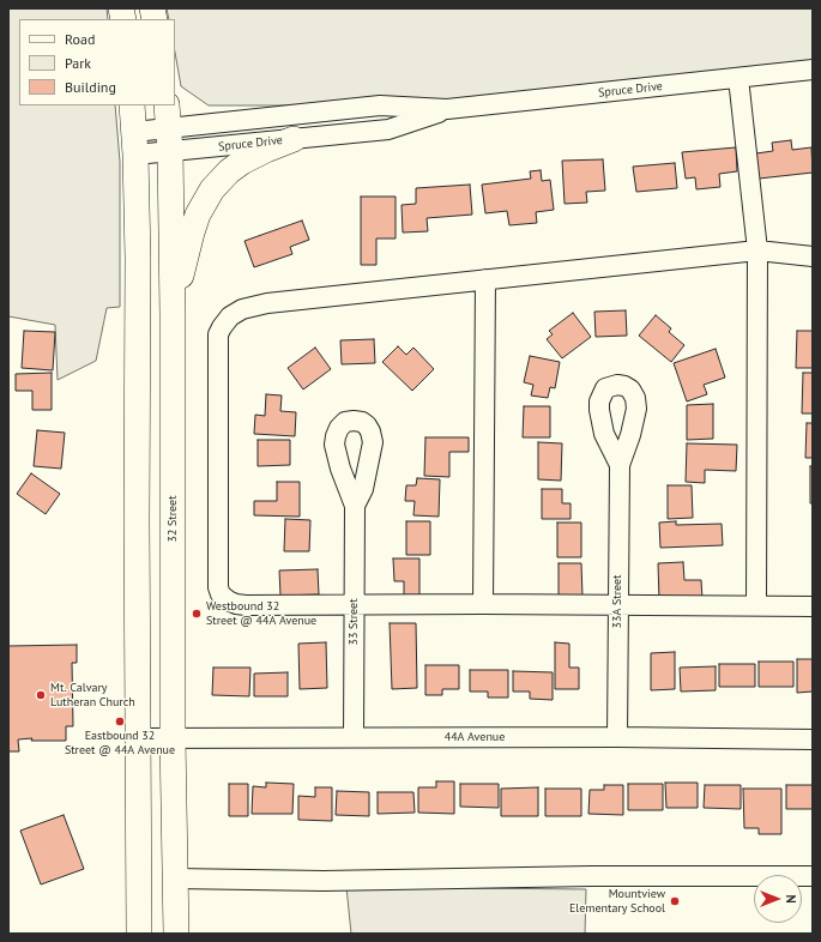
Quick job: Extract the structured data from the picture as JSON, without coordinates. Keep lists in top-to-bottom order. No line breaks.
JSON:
{"streets":{"main road":["32 Street"],"street":["Spruce Drive","33A Street","33 Street","44A Avenue"]},"crossings":[["Spruce Drive","32 Street"],["32 Street","44A Avenue"],["33A Street","44A Avenue"],["33 Street","44A Avenue"]],"places":["Westbound 32 Street @ 44A Avenue","Mt. Calvary Lutheran Church","Eastbound 32 Street @ 44A Avenue","Mountview Elementary School"],"legend":["Road","Park","Building"],"north":"right"}
